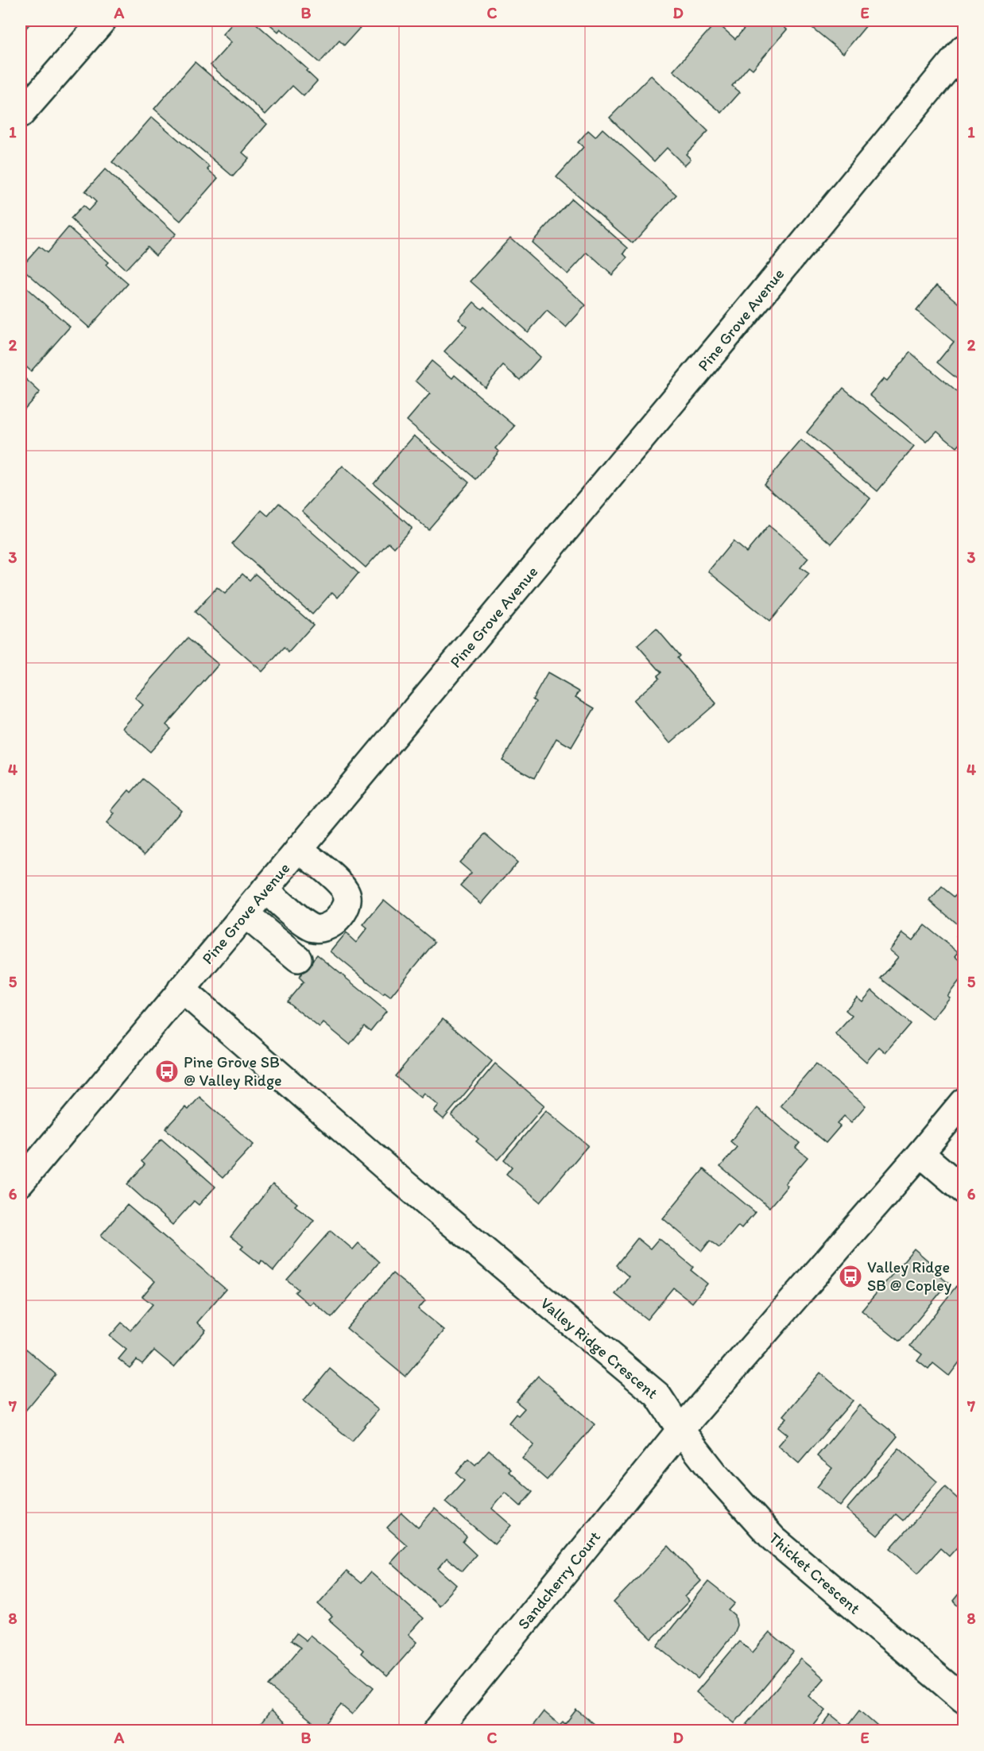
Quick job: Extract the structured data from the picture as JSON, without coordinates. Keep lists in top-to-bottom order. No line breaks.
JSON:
{"streets":{"street":["Pine Grove Avenue","Valley Ridge Crescent","Thicket Crescent","Sandcherry Court"]},"crossings":[["Pine Grove Avenue","Valley Ridge Crescent"],["Valley Ridge Crescent","Thicket Crescent"],["Valley Ridge Crescent","Sandcherry Court"],["Thicket Crescent","Sandcherry Court"]],"places":{"bus stop":["Pine Grove SB @ Valley Ridge","Valley Ridge SB @ Copley"]},"grid":{"columns":["A","B","C","D","E"],"rows":["1","2","3","4","5","6","7","8"]}}
